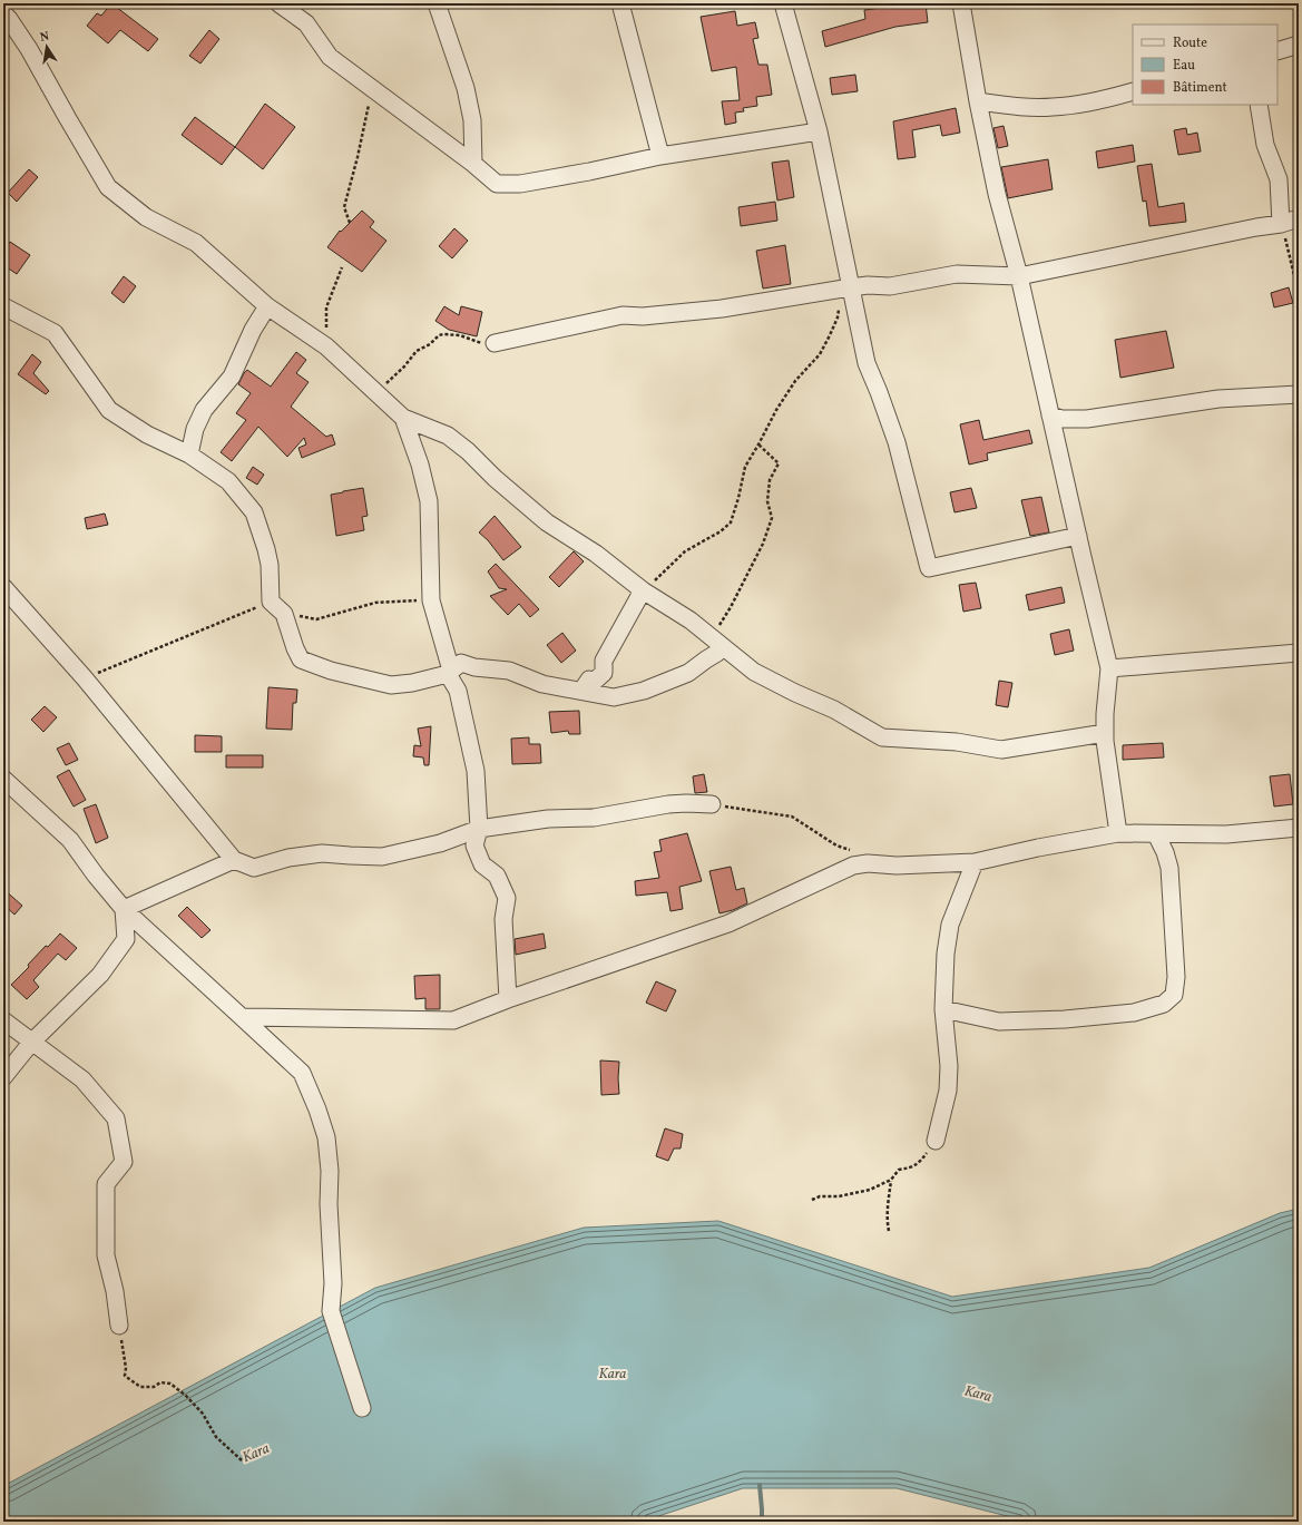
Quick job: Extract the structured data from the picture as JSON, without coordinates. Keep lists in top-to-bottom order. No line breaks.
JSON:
{"water":["Kara"],"legend":["Route","Eau","Bâtiment"],"north":"top"}
